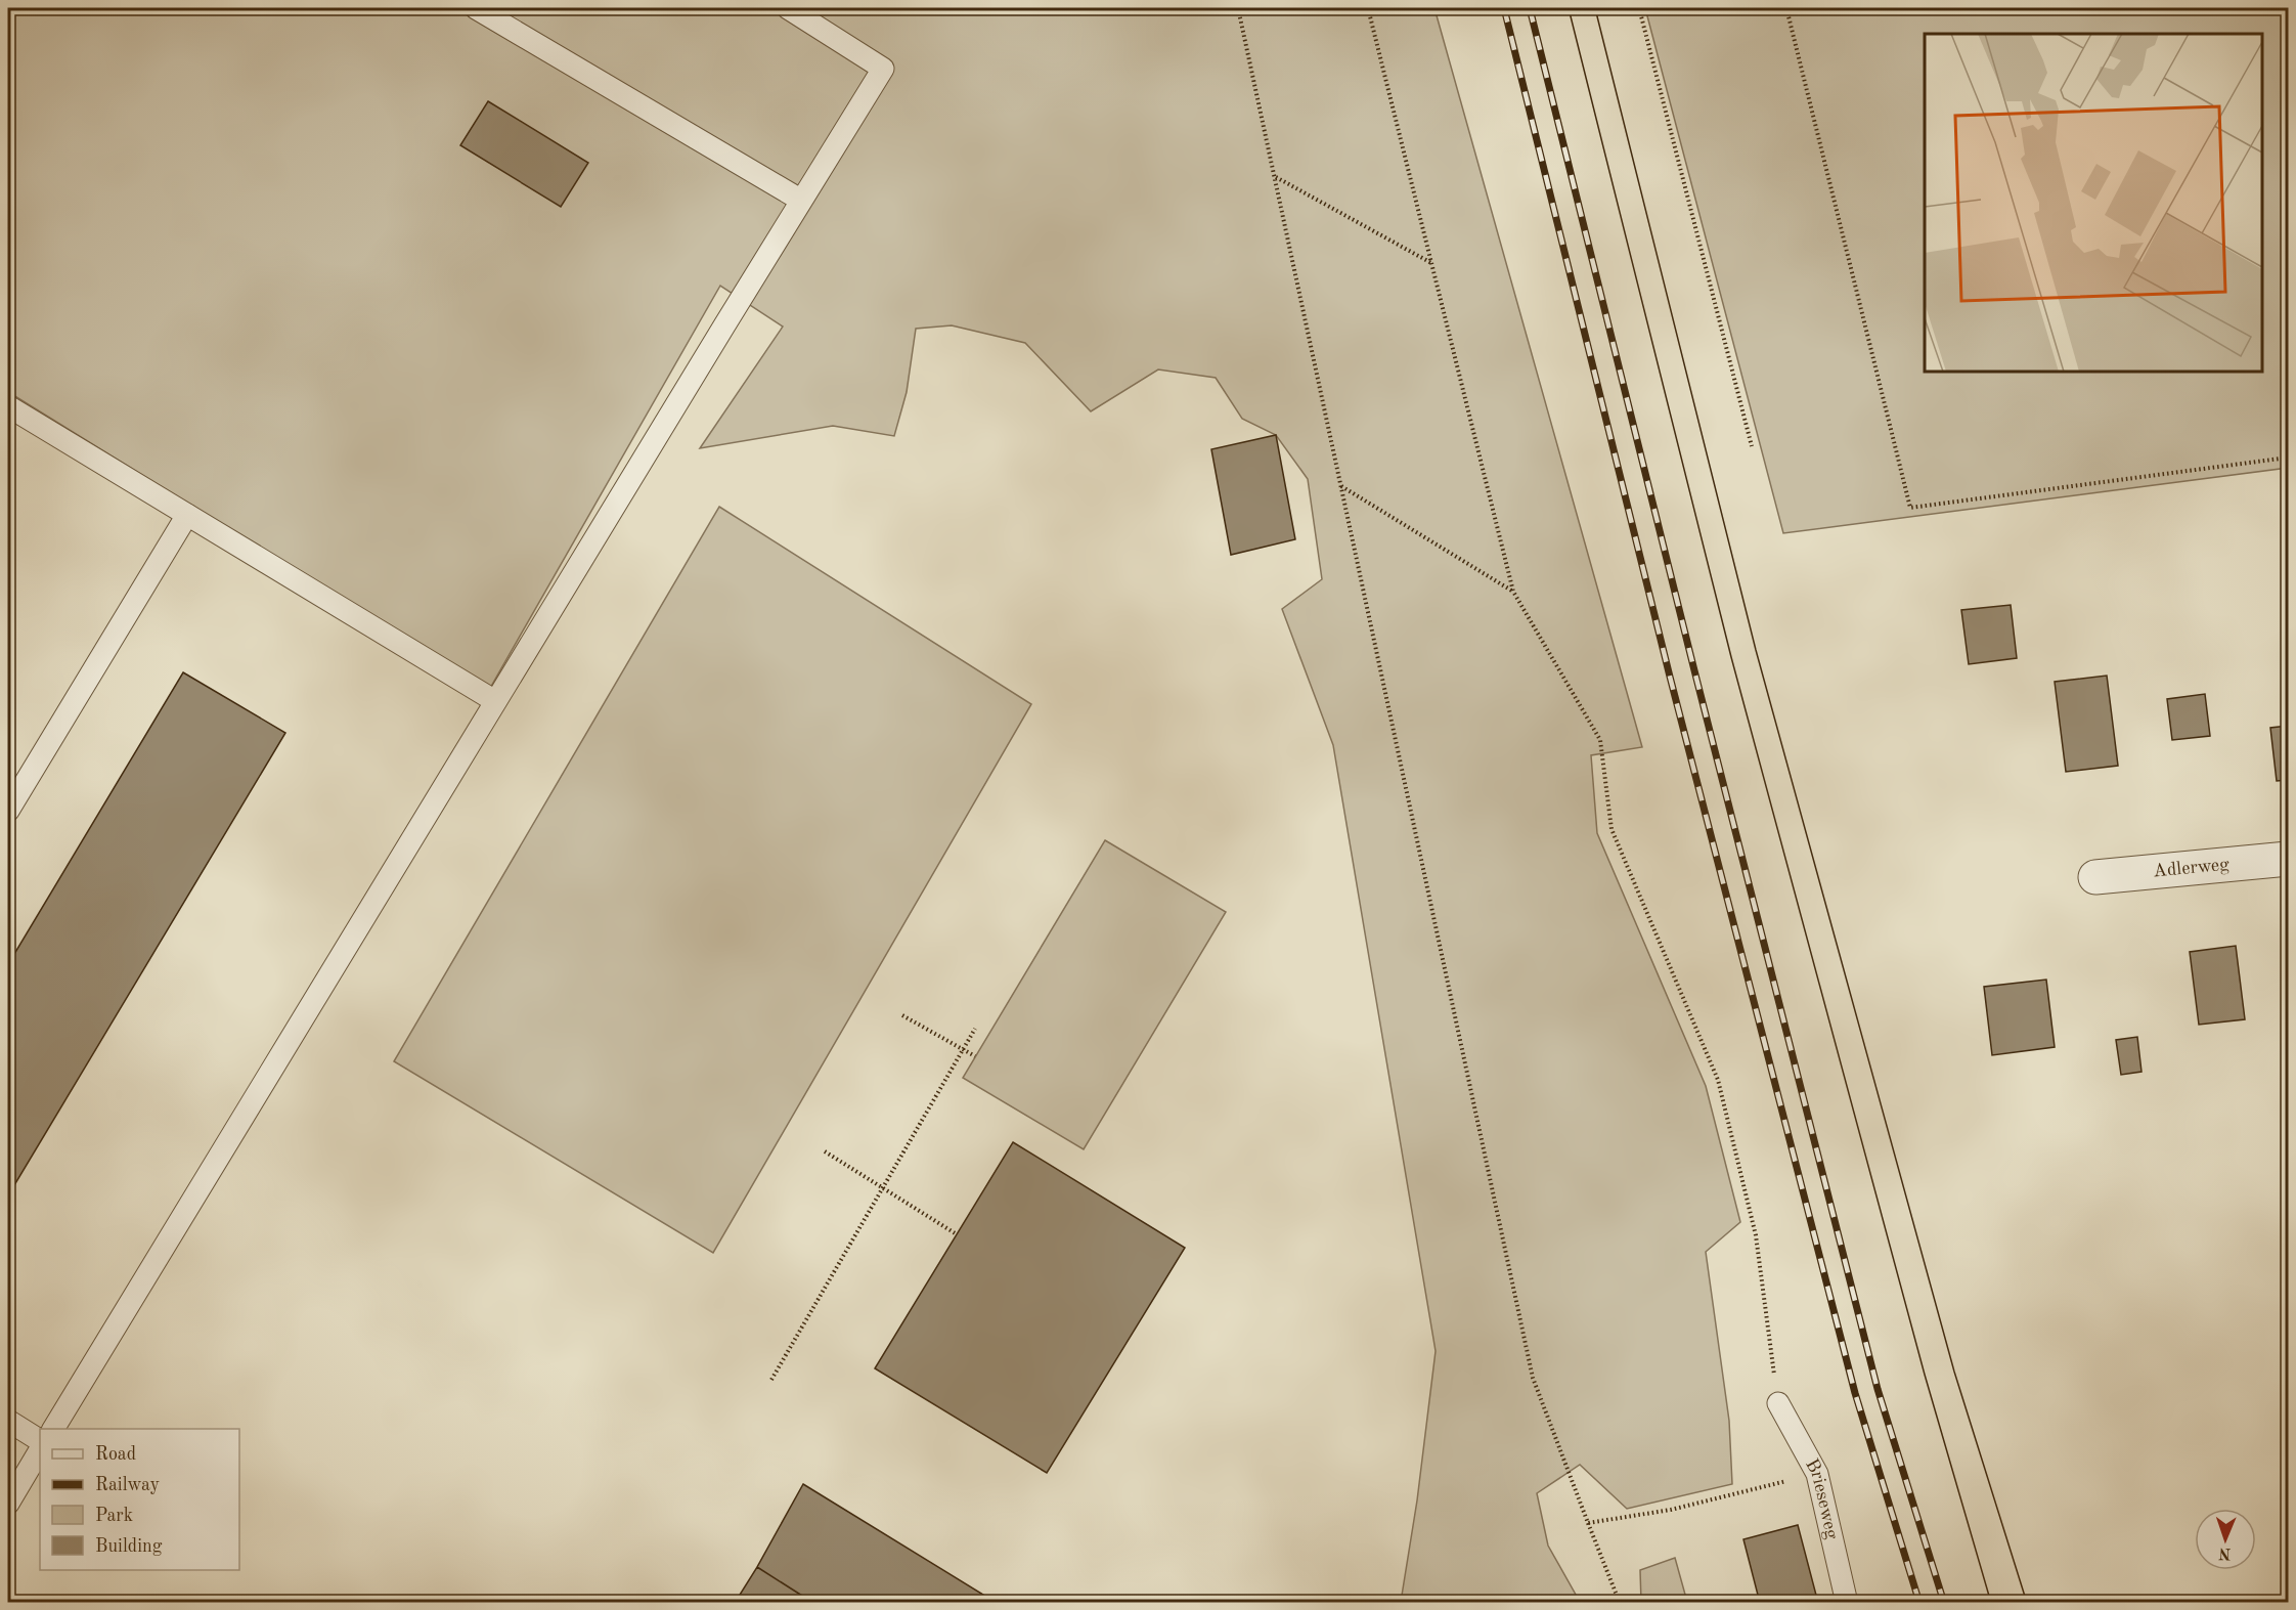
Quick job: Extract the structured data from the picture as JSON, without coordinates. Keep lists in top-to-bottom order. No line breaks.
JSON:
{"streets":{"street":["Adlerweg"],"lane":["Brieseweg"]},"legend":["Road","Railway","Park","Building"],"north":"bottom"}
